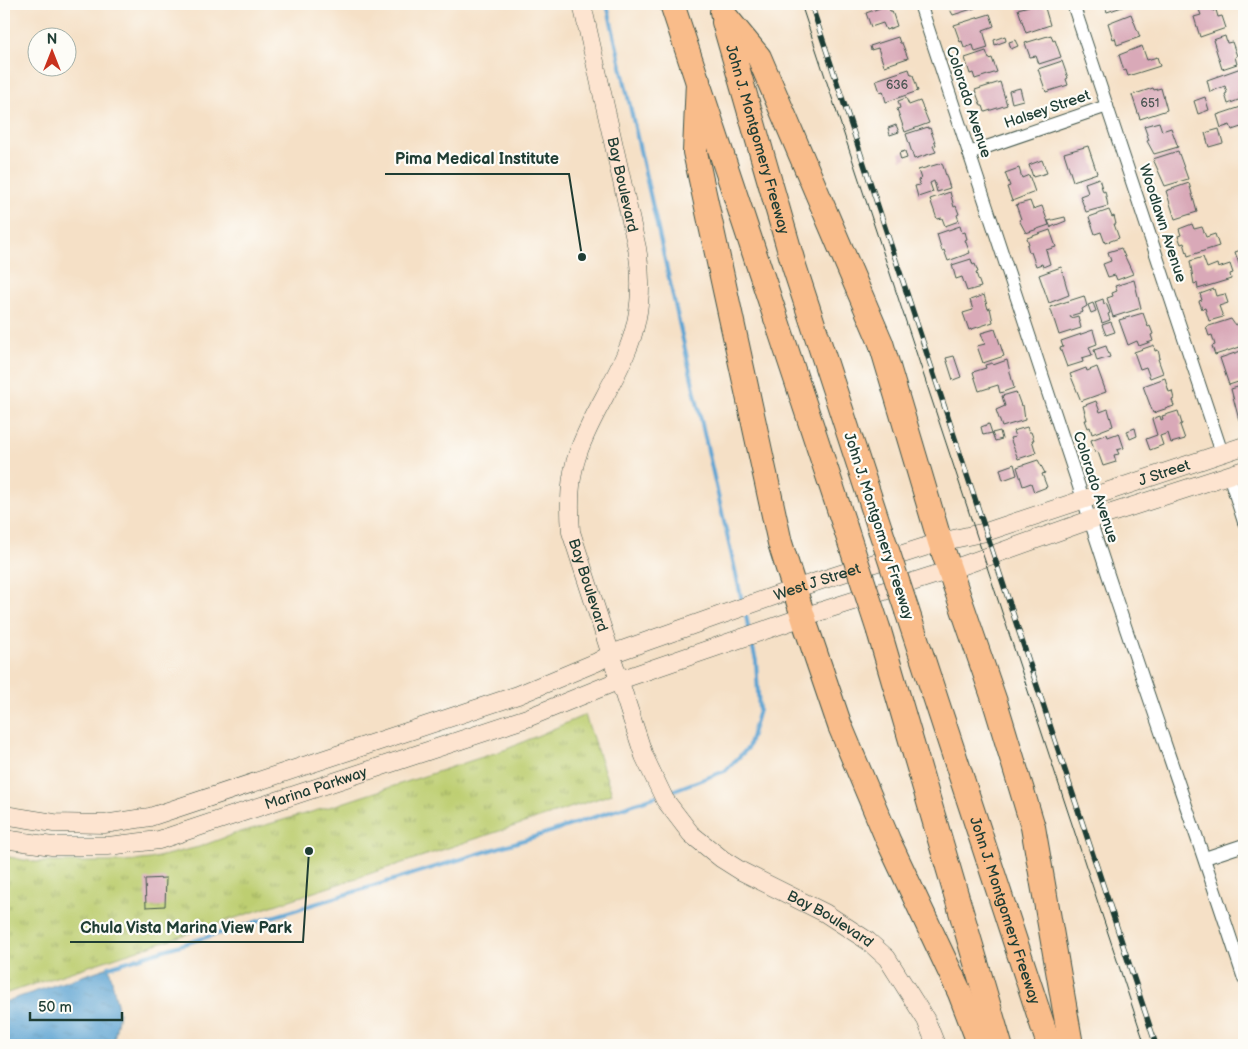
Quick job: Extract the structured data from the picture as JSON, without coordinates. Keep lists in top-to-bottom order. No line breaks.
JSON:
{"streets":{"highway":["John J. Montgomery Freeway"],"main road":["Bay Boulevard","J Street","West J Street","Marina Parkway"],"street":["Colorado Avenue","Halsey Street","Woodlawn Avenue"]},"crossings":[["Colorado Avenue","Halsey Street"],["Colorado Avenue","J Street"],["Colorado Avenue","West J Street"],["Halsey Street","Woodlawn Avenue"],["Bay Boulevard","West J Street"],["Bay Boulevard","Marina Parkway"],["Woodlawn Avenue","J Street"],["J Street","West J Street"],["West J Street","Marina Parkway"]],"places":["Pima Medical Institute","Chula Vista Marina View Park"],"house_numbers":["636","651"],"scale_bar":"50 m","north":"top"}
